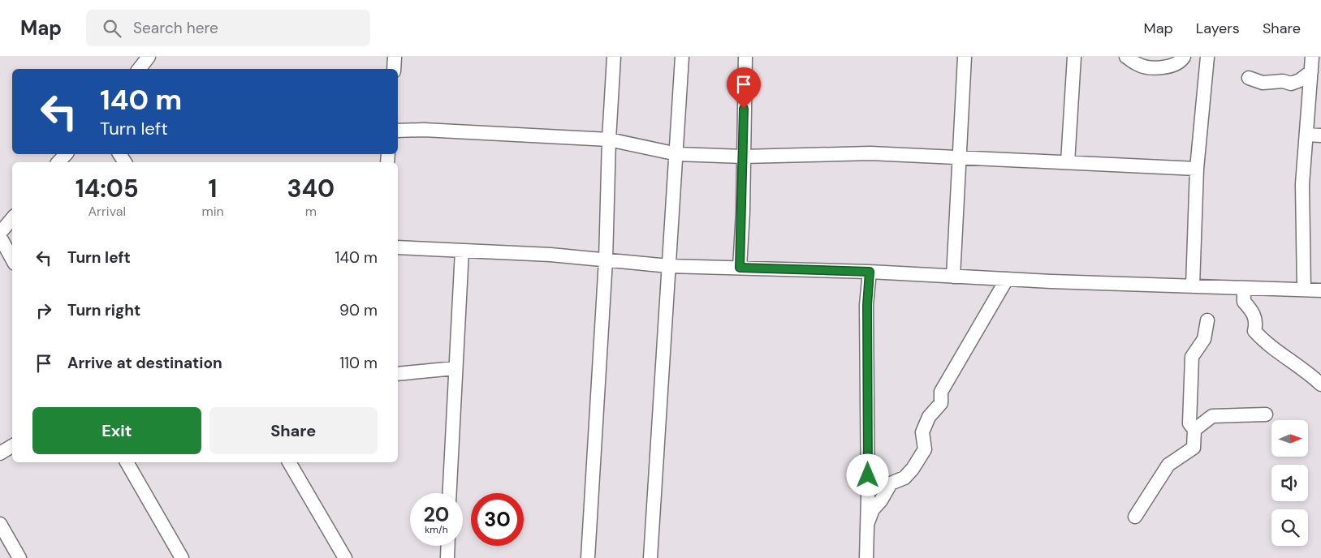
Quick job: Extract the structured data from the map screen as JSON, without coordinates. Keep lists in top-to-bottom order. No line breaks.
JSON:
{"north":"right","page":{"header":"Map","search":"Search here","nav":["Map","Layers","Share"],"turn":["140 m","Turn left"],"eta":["14:05","Arrival","1","min","340","m"],"list":[{"name":"Turn left","value":"140 m"},{"name":"Turn right","value":"90 m"},{"name":"Arrive at destination","value":"110 m"}],"buttons":["Exit","Share"],"speed":"20 km/h","limit":"30"}}
